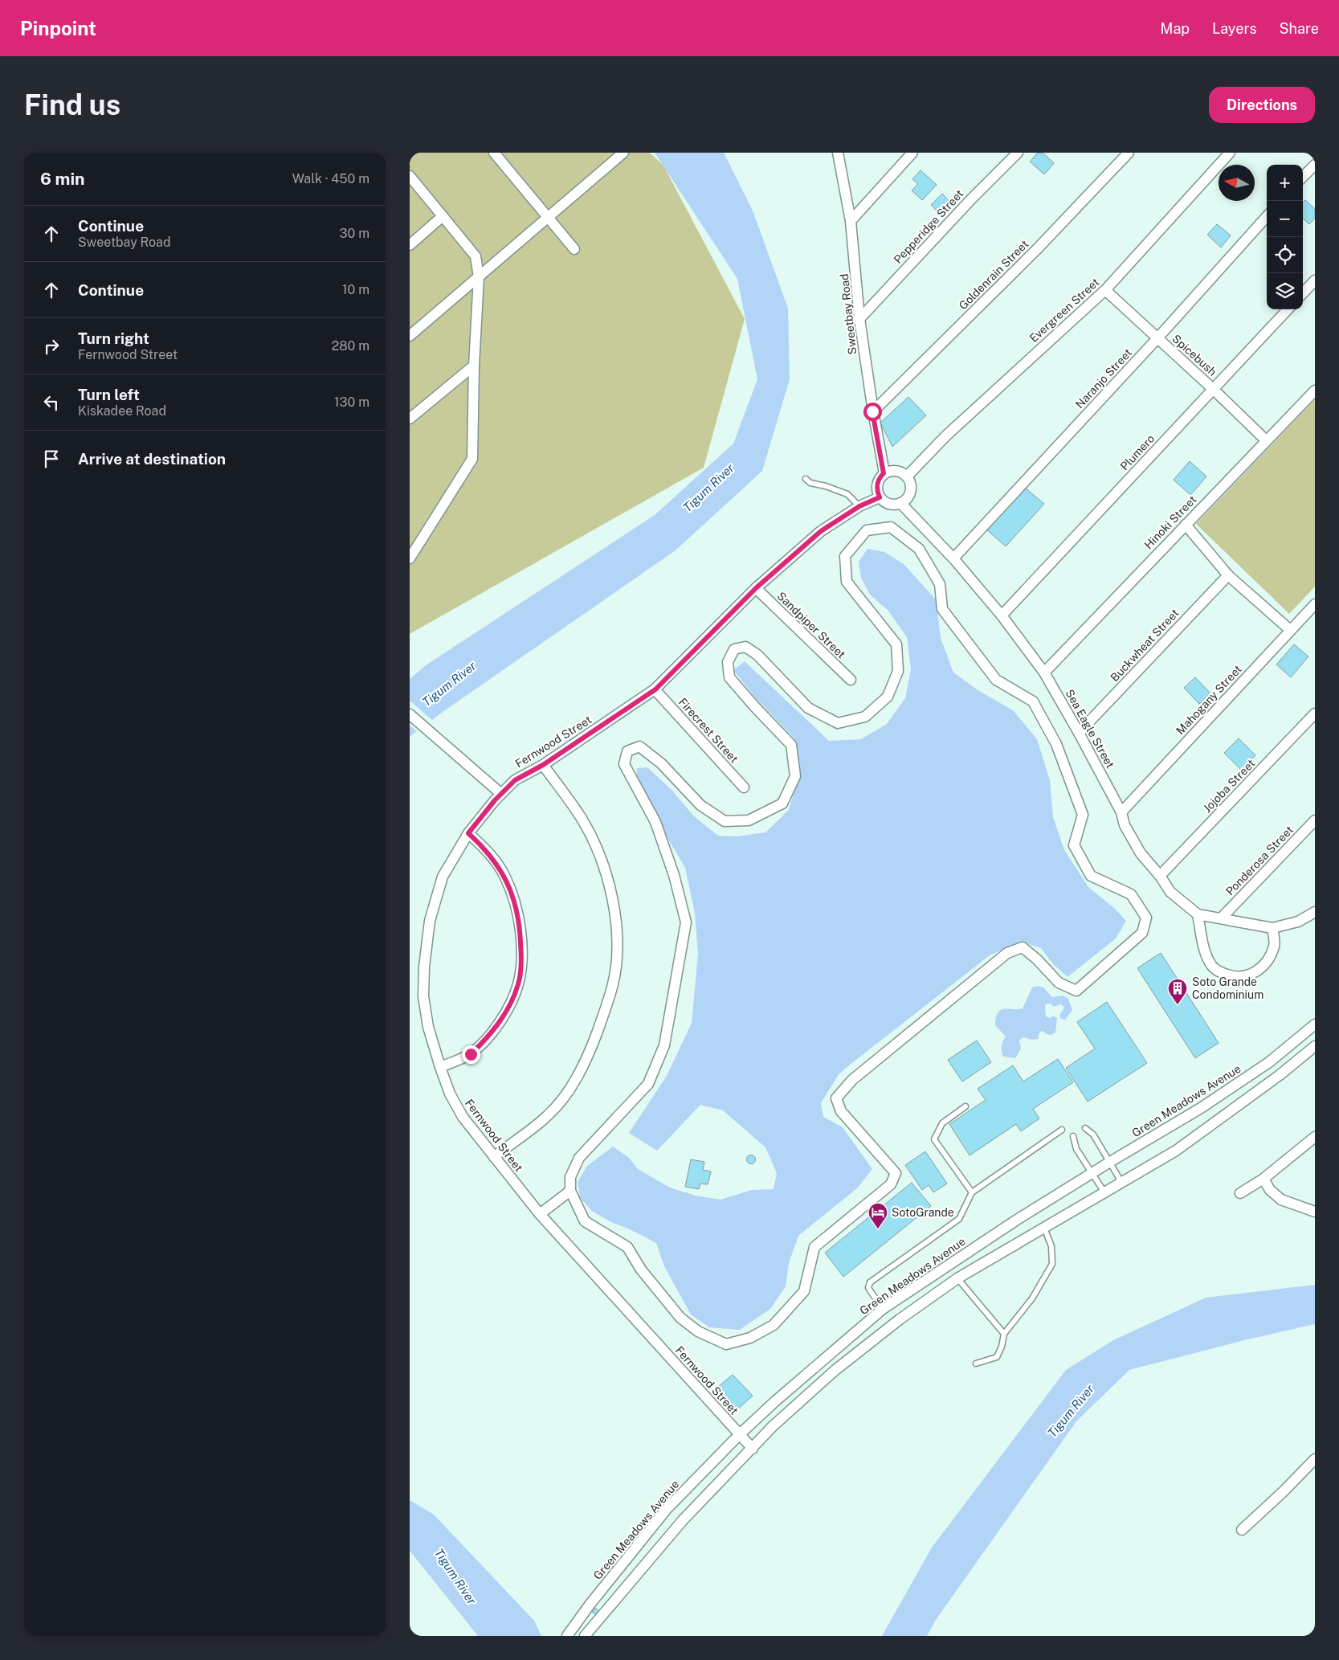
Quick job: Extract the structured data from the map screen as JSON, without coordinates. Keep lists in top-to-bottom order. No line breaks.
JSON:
{"streets":{"street":["Pepperidge Street","Goldenrain Street","Evergreen Street","Sweetbay Road","Spicebush","Naranjo Street","Plumero","Hinoki Street","Sandpiper Street","Buckwheat Street","Mahogany Street","Sea Eagle Street","Firecrest Street","Fernwood Street","Jojoba Street","Ponderosa Street","Green Meadows Avenue"]},"crossings":[["Pepperidge Street","Sweetbay Road"],["Goldenrain Street","Sweetbay Road"],["Evergreen Street","Sweetbay Road"],["Evergreen Street","Spicebush"],["Evergreen Street","Sea Eagle Street"],["Evergreen Street","Fernwood Street"],["Sweetbay Road","Sea Eagle Street"],["Sweetbay Road","Fernwood Street"],["Spicebush","Naranjo Street"],["Spicebush","Plumero"],["Spicebush","Hinoki Street"],["Naranjo Street","Sea Eagle Street"],["Plumero","Sea Eagle Street"],["Hinoki Street","Sea Eagle Street"],["Sandpiper Street","Fernwood Street"],["Buckwheat Street","Sea Eagle Street"],["Mahogany Street","Sea Eagle Street"],["Sea Eagle Street","Fernwood Street"],["Sea Eagle Street","Jojoba Street"],["Sea Eagle Street","Ponderosa Street"],["Firecrest Street","Fernwood Street"],["Fernwood Street","Green Meadows Avenue"]],"water":["Tigum River"],"places":{"building":["Soto Grande Condominium"],"hotel":["SotoGrande"]},"north":"left","page":{"header":"Pinpoint","nav":["Map","Layers","Share"],"buttons":"Directions","title":"Find us","heading":["6 min","Walk · 450 m"],"map_buttons":["+","−"],"list":[["Continue","Sweetbay Road","30 m"],["Continue","10 m"],["Turn right","Fernwood Street","280 m"],["Turn left","Kiskadee Road","130 m"],"Arrive at destination"]}}
